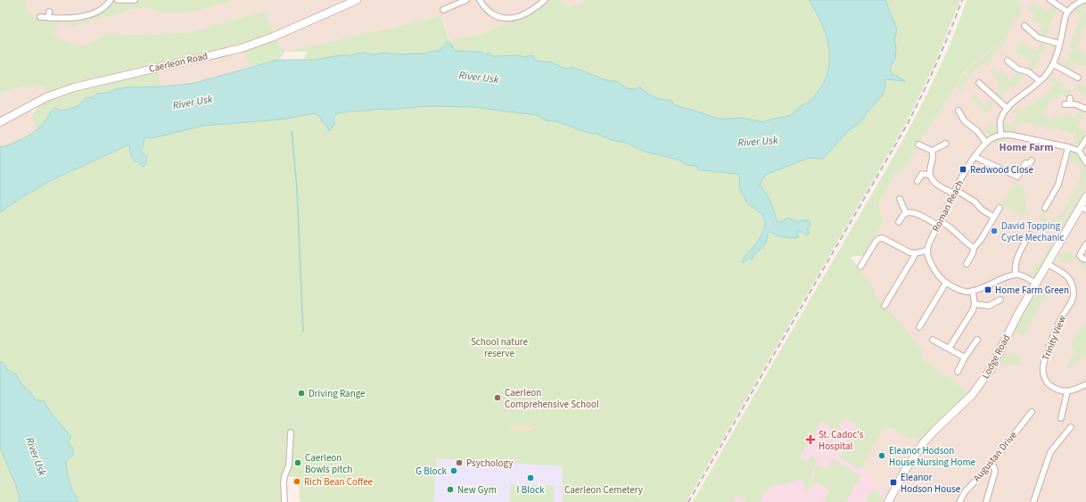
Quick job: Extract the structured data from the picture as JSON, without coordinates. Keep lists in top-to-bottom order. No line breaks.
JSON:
{"streets":{"main road":["Caerleon Road","Lodge Road"],"street":["Roman Reach","Trinity View","Augustan Drive"]},"crossings":[["Trinity View","Lodge Road"]],"districts":["Home Farm"],"water":["River Usk"],"parks":["School nature reserve","Caerleon Cemetery"],"places":{"transit":["Redwood Close","Home Farm Green","Eleanor Hodson House"],"other":["David Topping Cycle Mechanic","Driving Range","Caerleon Comprehensive School","Eleanor Hodson House Nursing Home","Caerleon Bowls pitch","Psychology","G Block","I Block","Rich Bean Coffee","New Gym"],"health":["St. Cadoc's Hospital"]}}
